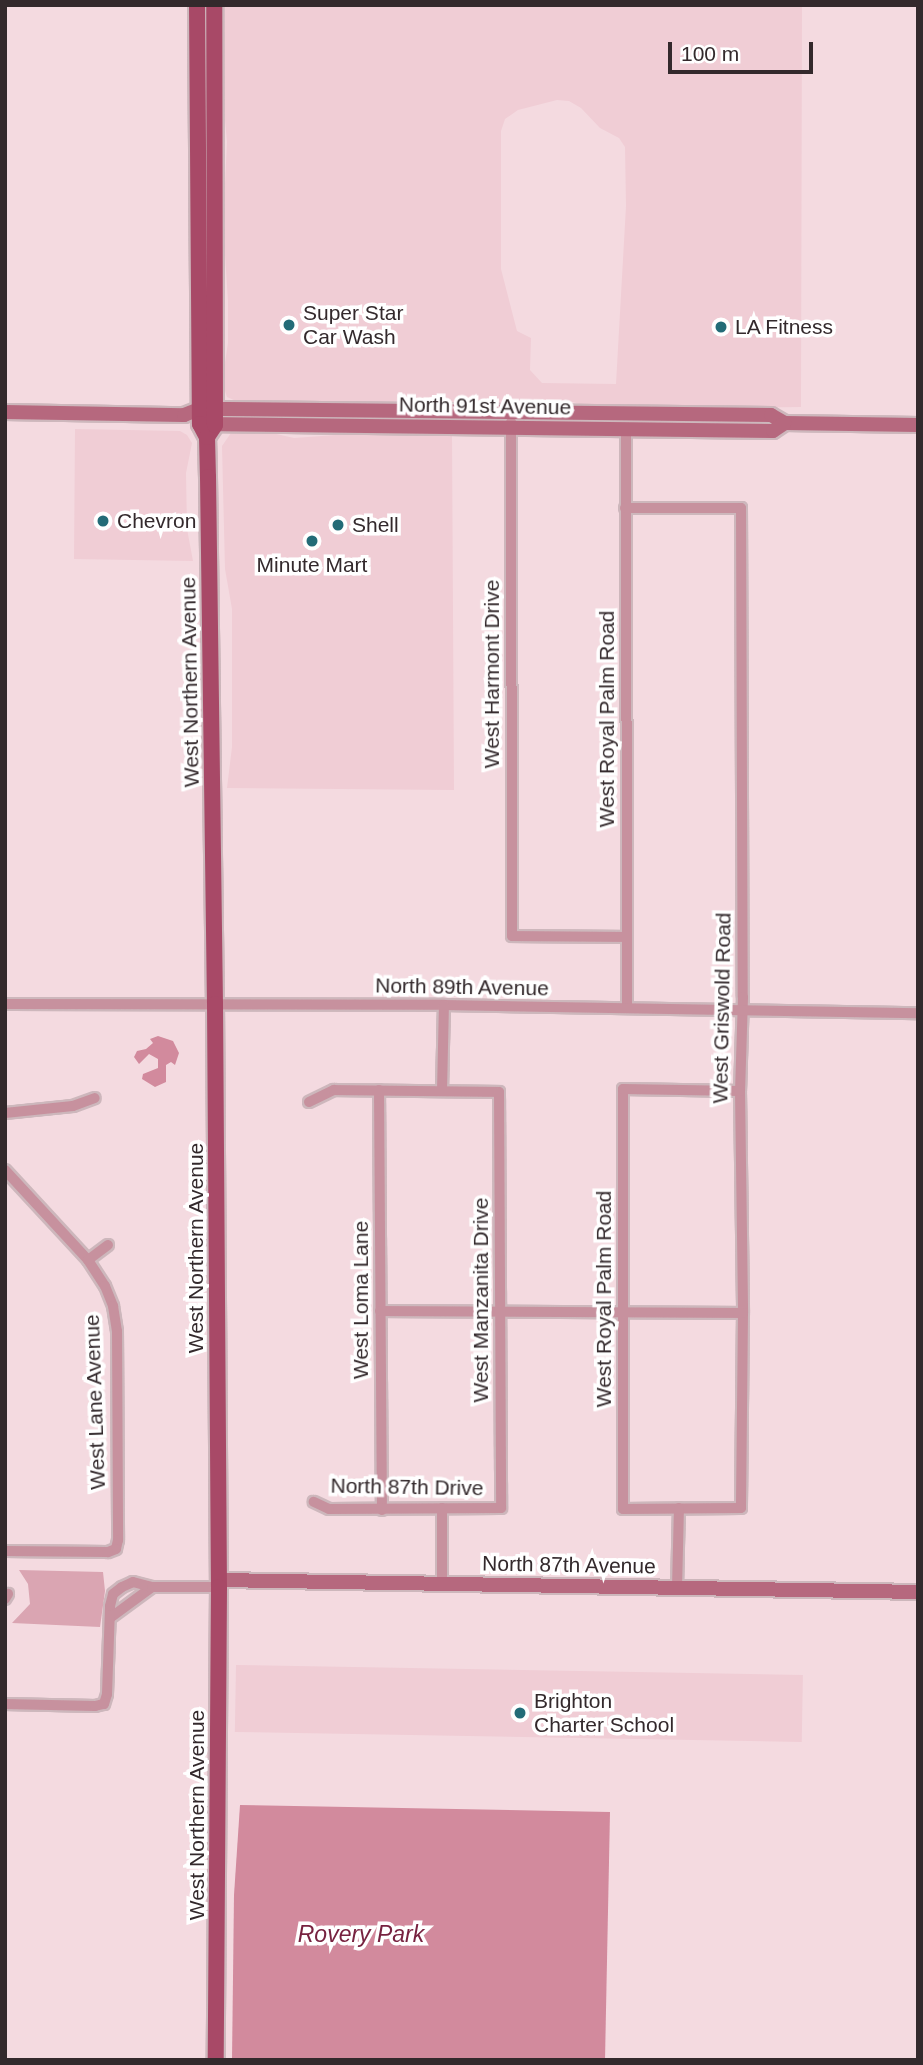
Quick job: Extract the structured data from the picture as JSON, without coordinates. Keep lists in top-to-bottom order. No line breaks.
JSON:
{"streets":{"main road":["North 91st Avenue","West Northern Avenue","North 87th Avenue"],"street":["West Harmont Drive","West Royal Palm Road","North 89th Avenue","West Griswold Road","West Loma Lane","West Manzanita Drive","West Lane Avenue","North 87th Drive"]},"crossings":[["North 91st Avenue","West Harmont Drive"],["North 91st Avenue","West Northern Avenue"],["North 91st Avenue","West Royal Palm Road"],["West Harmont Drive","West Royal Palm Road"],["West Northern Avenue","North 89th Avenue"],["West Northern Avenue","North 87th Avenue"],["West Royal Palm Road","North 89th Avenue"],["West Royal Palm Road","West Griswold Road"],["North 89th Avenue","West Griswold Road"],["West Loma Lane","North 87th Drive"],["West Manzanita Drive","North 87th Drive"]],"water":["Rovery Park"],"places":["Super Star Car Wash","LA Fitness","Chevron","Shell","Minute Mart","Brighton Charter School"],"scale_bar":"100 m"}
